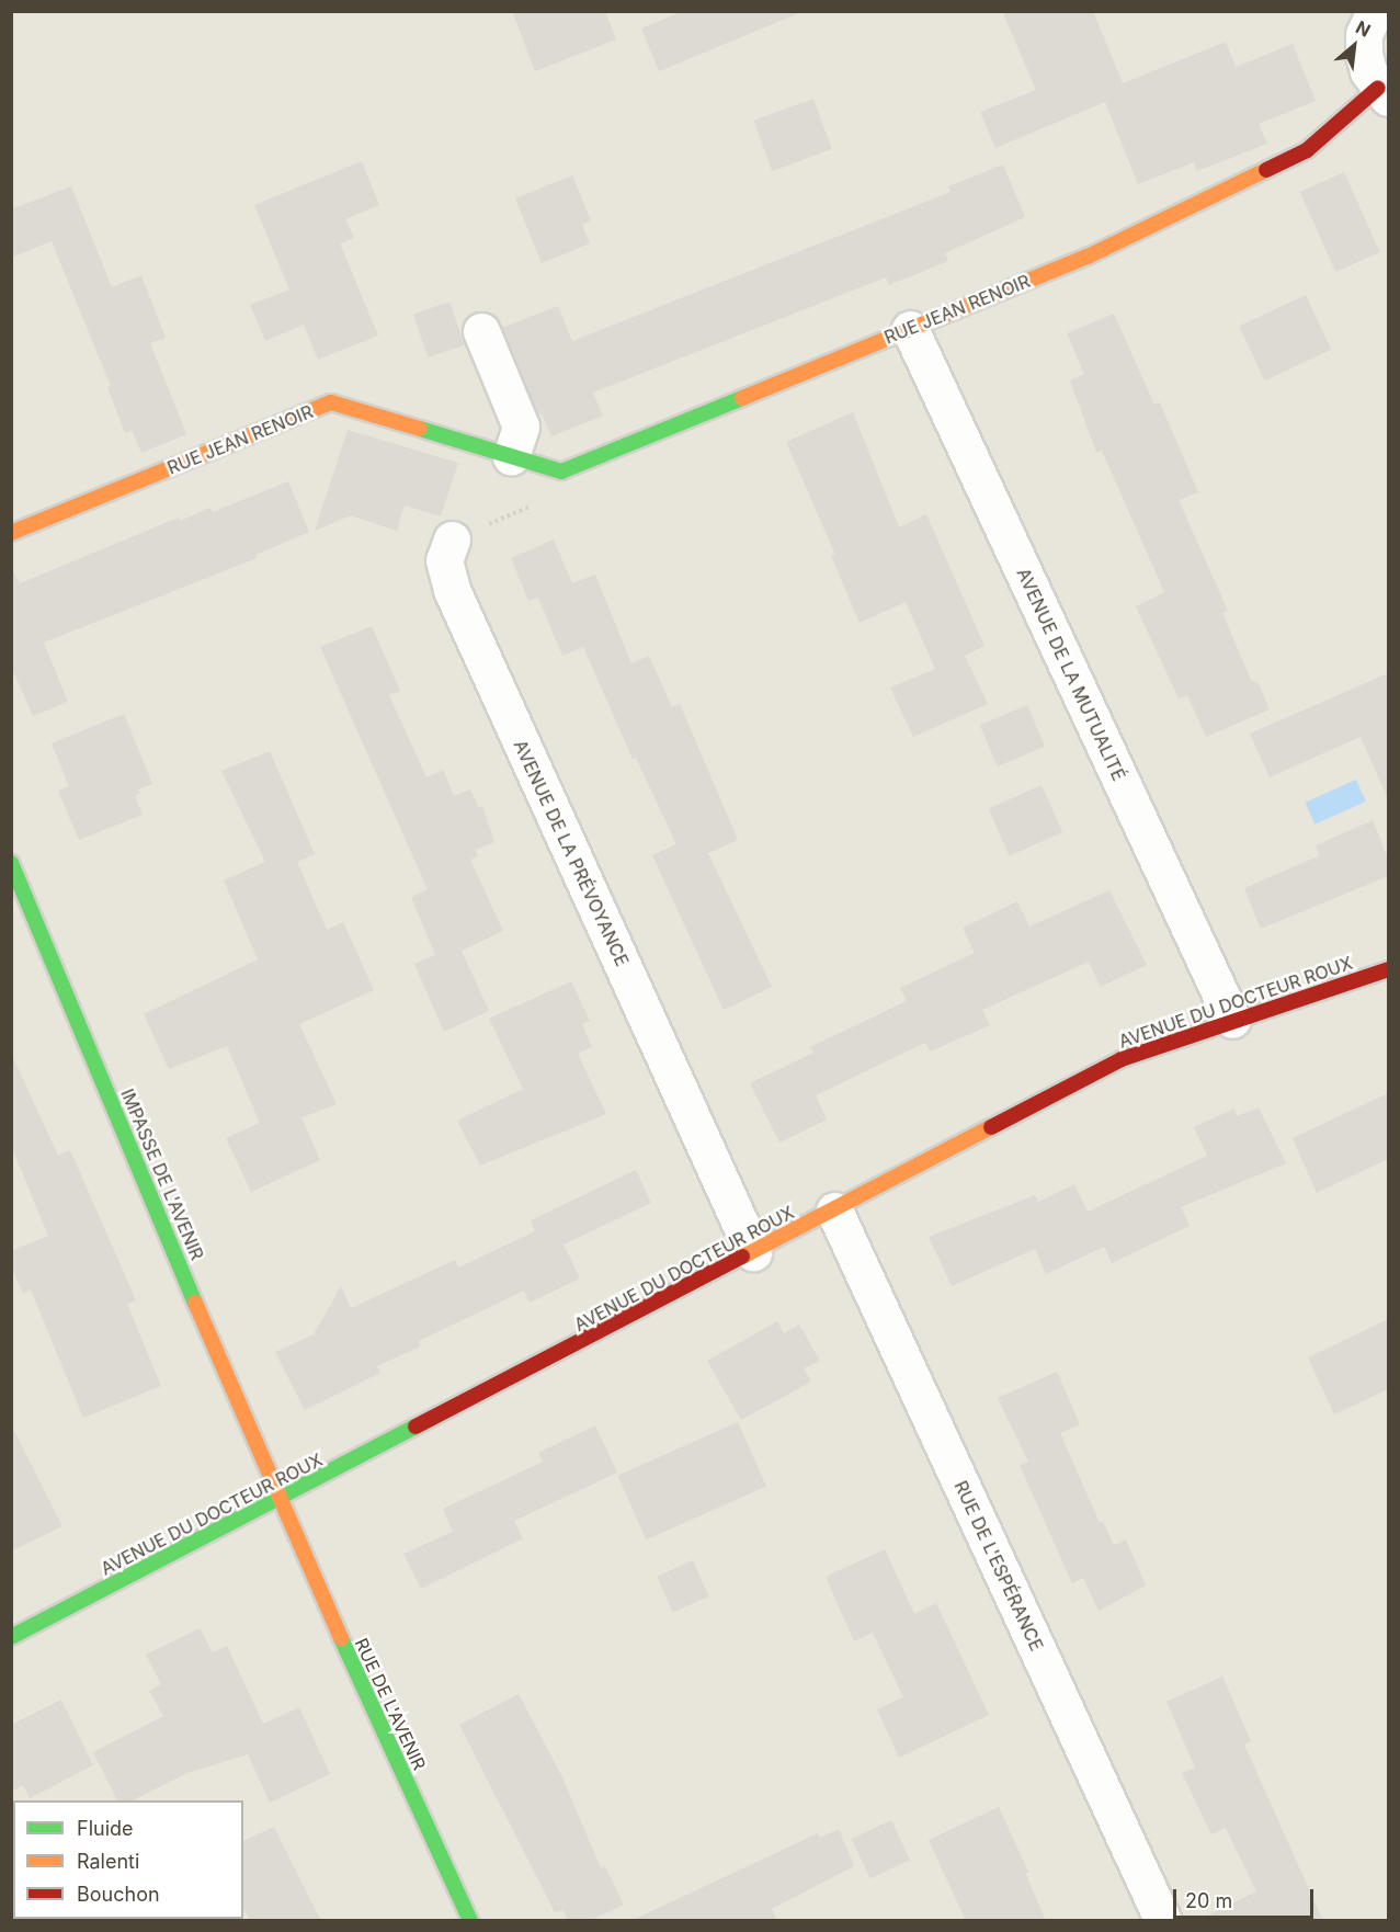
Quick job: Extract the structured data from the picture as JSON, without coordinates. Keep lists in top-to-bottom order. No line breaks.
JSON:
{"streets":{"street":["RUE JEAN RENOIR","AVENUE DE LA MUTUALITÉ","AVENUE DE LA PRÉVOYANCE","AVENUE DU DOCTEUR ROUX","IMPASSE DE L'AVENIR","RUE DE L'ESPÉRANCE","RUE DE L'AVENIR"]},"crossings":[["RUE JEAN RENOIR","AVENUE DE LA MUTUALITÉ"],["AVENUE DE LA MUTUALITÉ","AVENUE DU DOCTEUR ROUX"],["AVENUE DE LA PRÉVOYANCE","AVENUE DU DOCTEUR ROUX"],["AVENUE DU DOCTEUR ROUX","IMPASSE DE L'AVENIR"],["AVENUE DU DOCTEUR ROUX","RUE DE L'ESPÉRANCE"],["AVENUE DU DOCTEUR ROUX","RUE DE L'AVENIR"],["IMPASSE DE L'AVENIR","RUE DE L'AVENIR"]],"legend":["Fluide","Ralenti","Bouchon"],"scale_bar":"20 m","north":"top right"}
